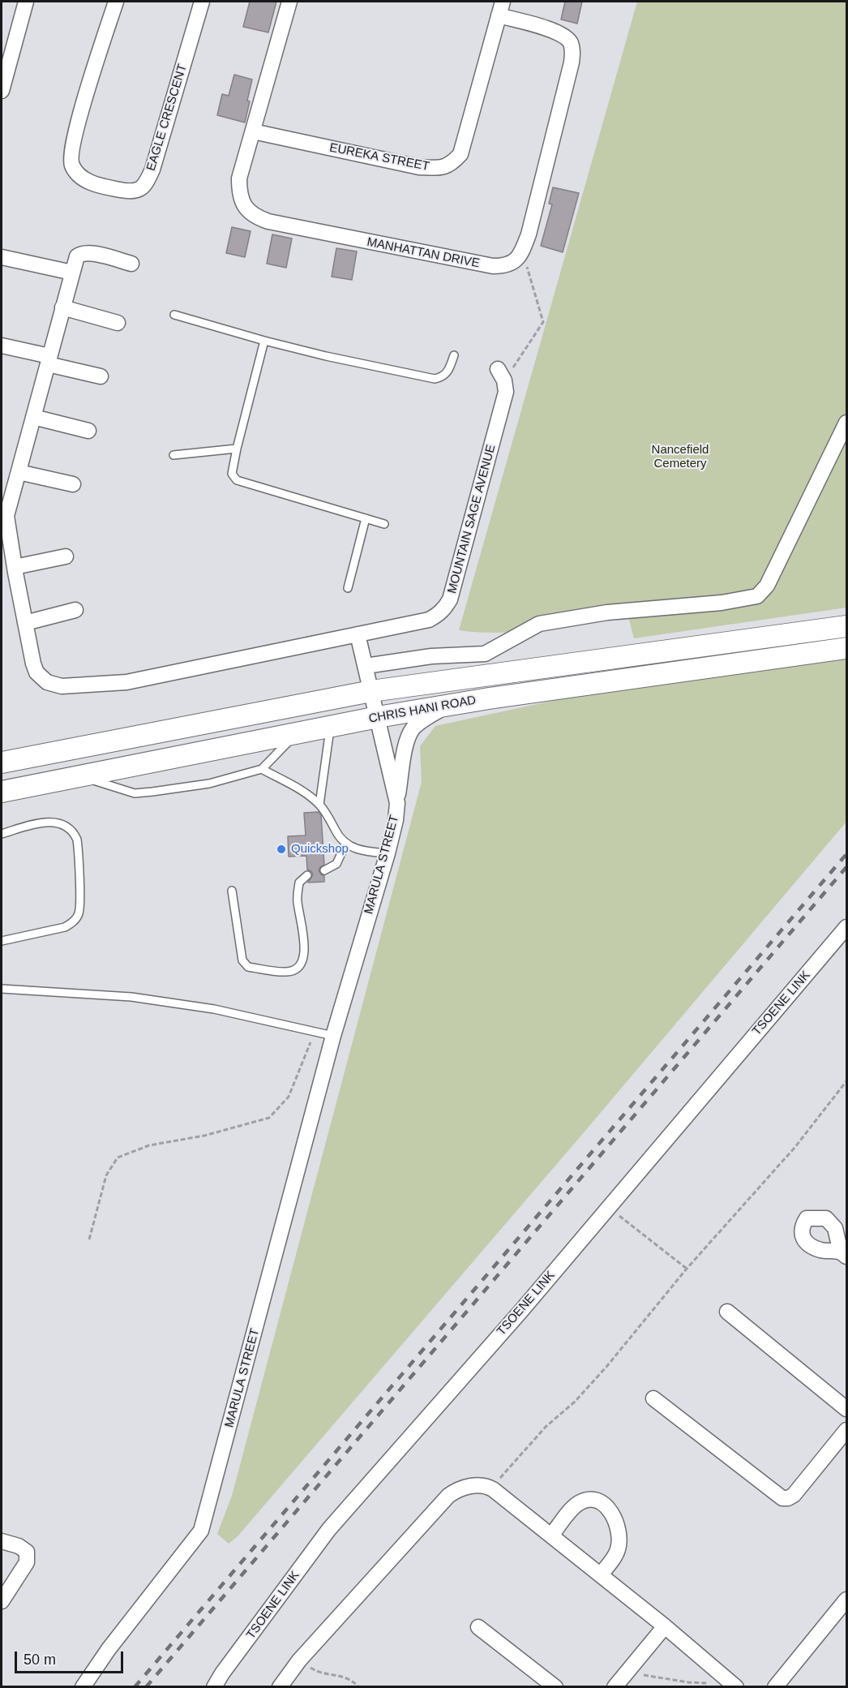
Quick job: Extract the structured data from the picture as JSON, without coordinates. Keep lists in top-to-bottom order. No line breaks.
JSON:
{"streets":{"main road":["CHRIS HANI ROAD"],"street":["EAGLE CRESCENT","EUREKA STREET","MANHATTAN DRIVE","MOUNTAIN SAGE AVENUE","MARULA STREET","TSOENE LINK"]},"crossings":[["EUREKA STREET","MANHATTAN DRIVE"],["CHRIS HANI ROAD","MARULA STREET"]],"parks":["Nancefield Cemetery"],"places":["Quickshop"],"scale_bar":"50 m"}
